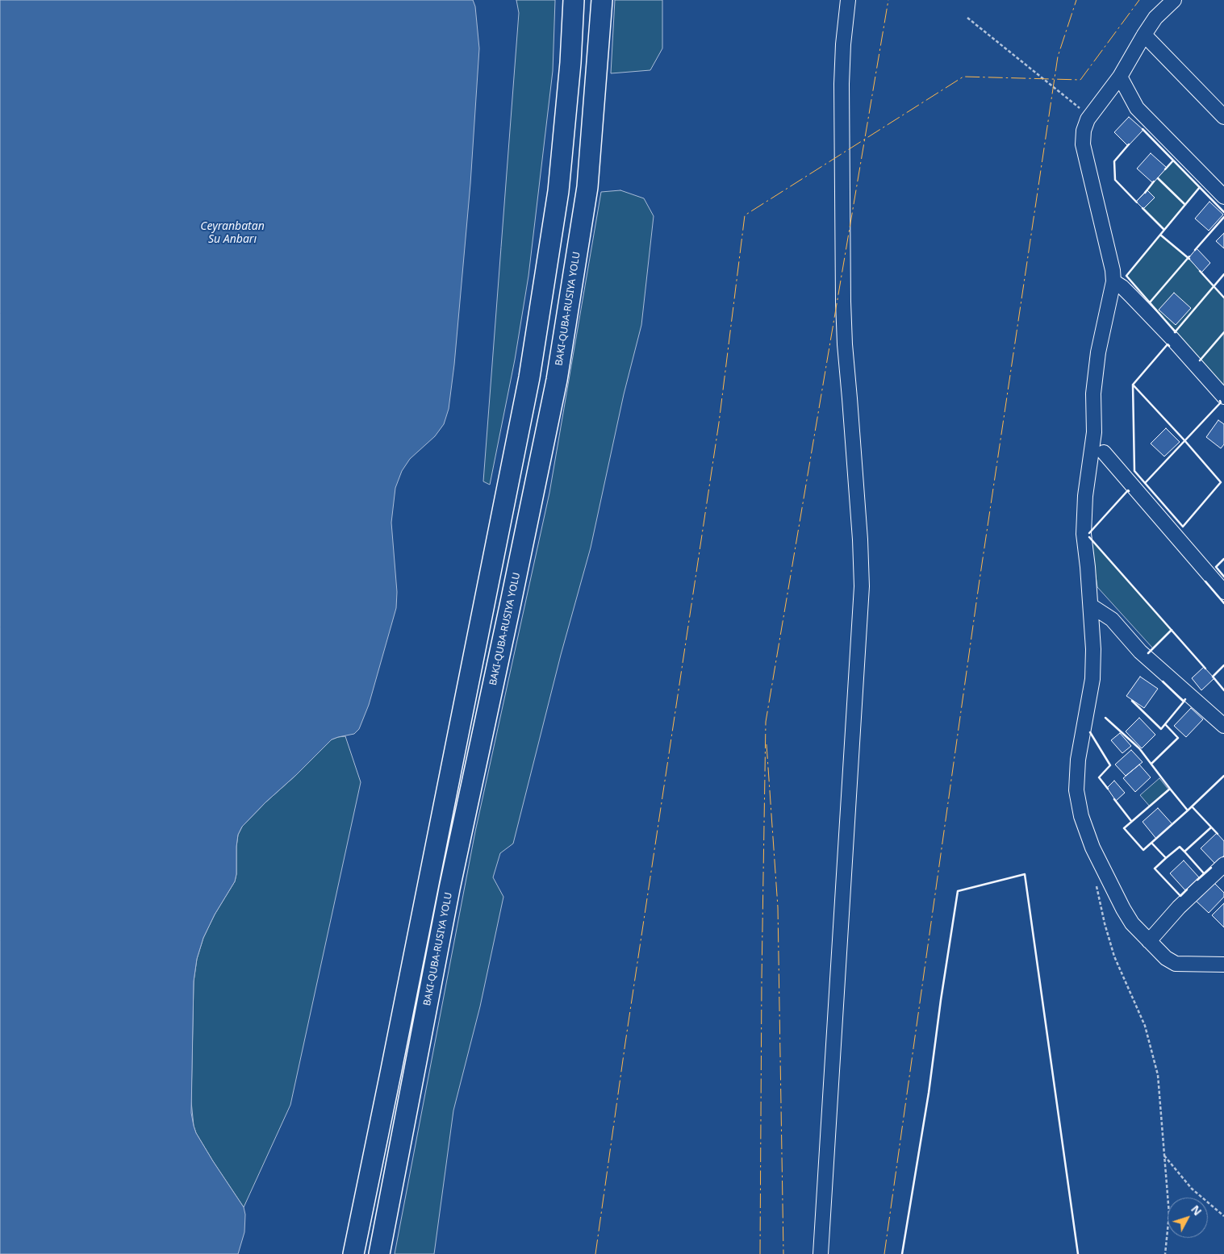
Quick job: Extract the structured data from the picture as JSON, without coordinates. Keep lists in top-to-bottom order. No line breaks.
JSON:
{"water":["Ceyranbatan Su Anbarı"],"north":"top right"}
